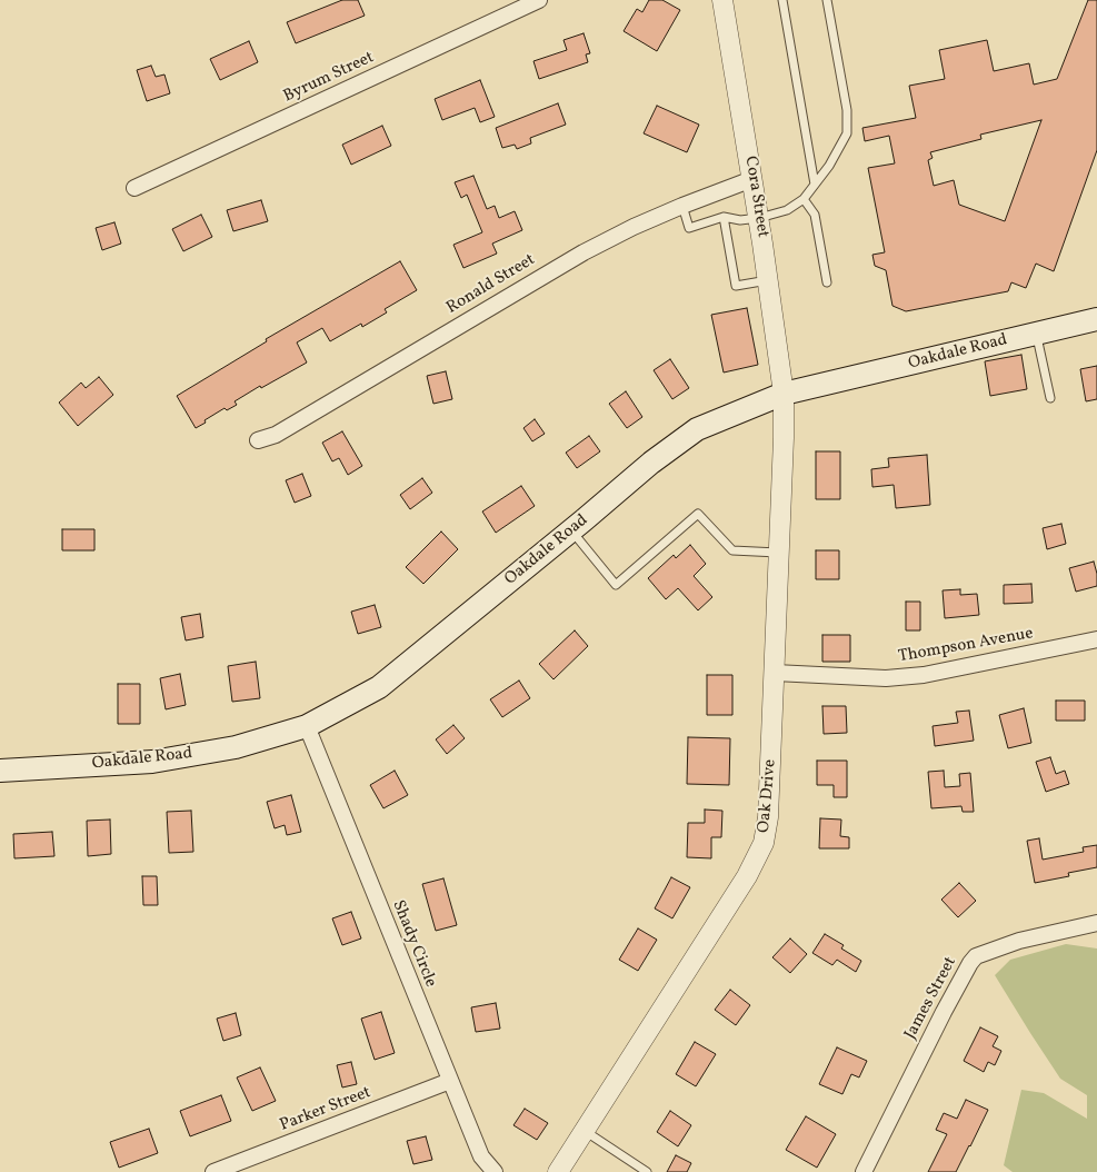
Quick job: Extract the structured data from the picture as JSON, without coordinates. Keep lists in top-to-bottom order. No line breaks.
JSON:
{"streets":{"main road":["Oakdale Road"],"street":["Byrum Street","Cora Street","Ronald Street","Thompson Avenue","Oak Drive","Shady Circle","James Street","Parker Street"]},"crossings":[["Cora Street","Ronald Street"],["Cora Street","Oakdale Road"],["Cora Street","Oak Drive"],["Oakdale Road","Oak Drive"],["Oakdale Road","Shady Circle"],["Thompson Avenue","Oak Drive"],["Shady Circle","Parker Street"]]}
